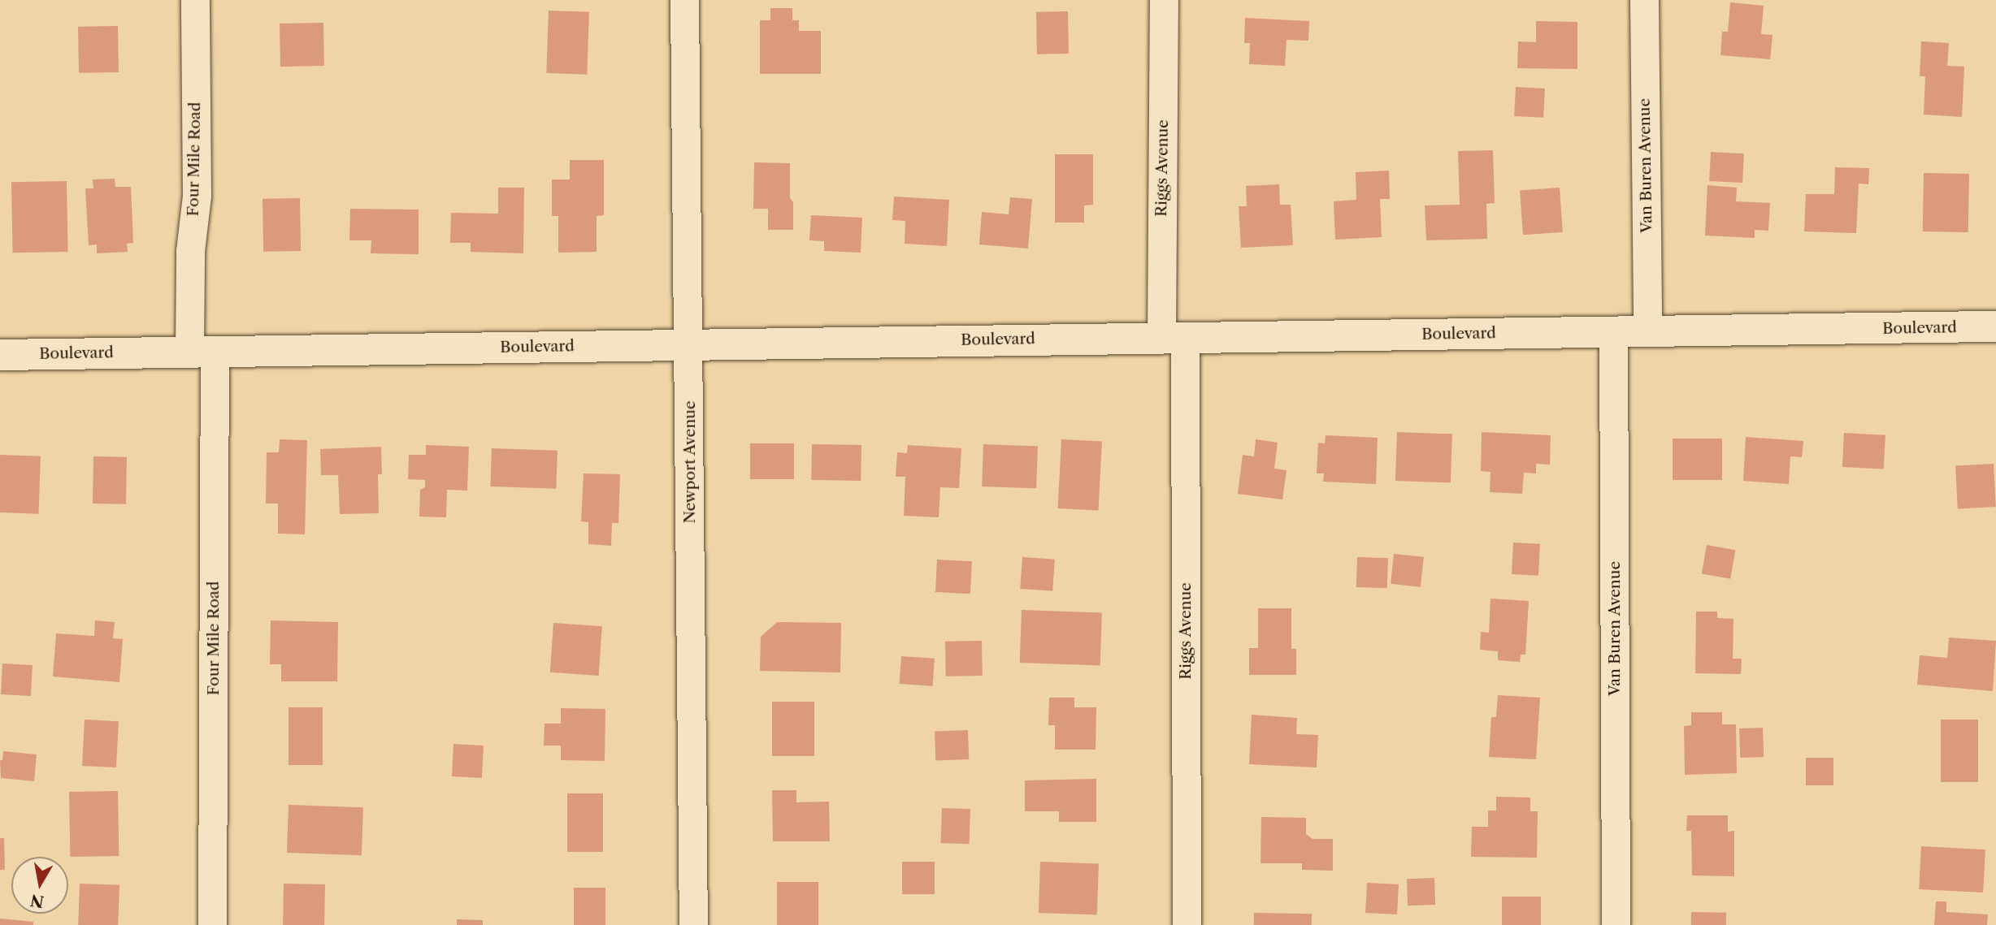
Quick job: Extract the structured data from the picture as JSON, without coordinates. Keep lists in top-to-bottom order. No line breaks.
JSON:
{"streets":{"main road":["Boulevard"],"street":["Four Mile Road","Van Buren Avenue","Riggs Avenue","Newport Avenue"]},"crossings":[["Four Mile Road","Boulevard"],["Van Buren Avenue","Boulevard"],["Riggs Avenue","Boulevard"],["Boulevard","Newport Avenue"]],"north":"bottom"}
